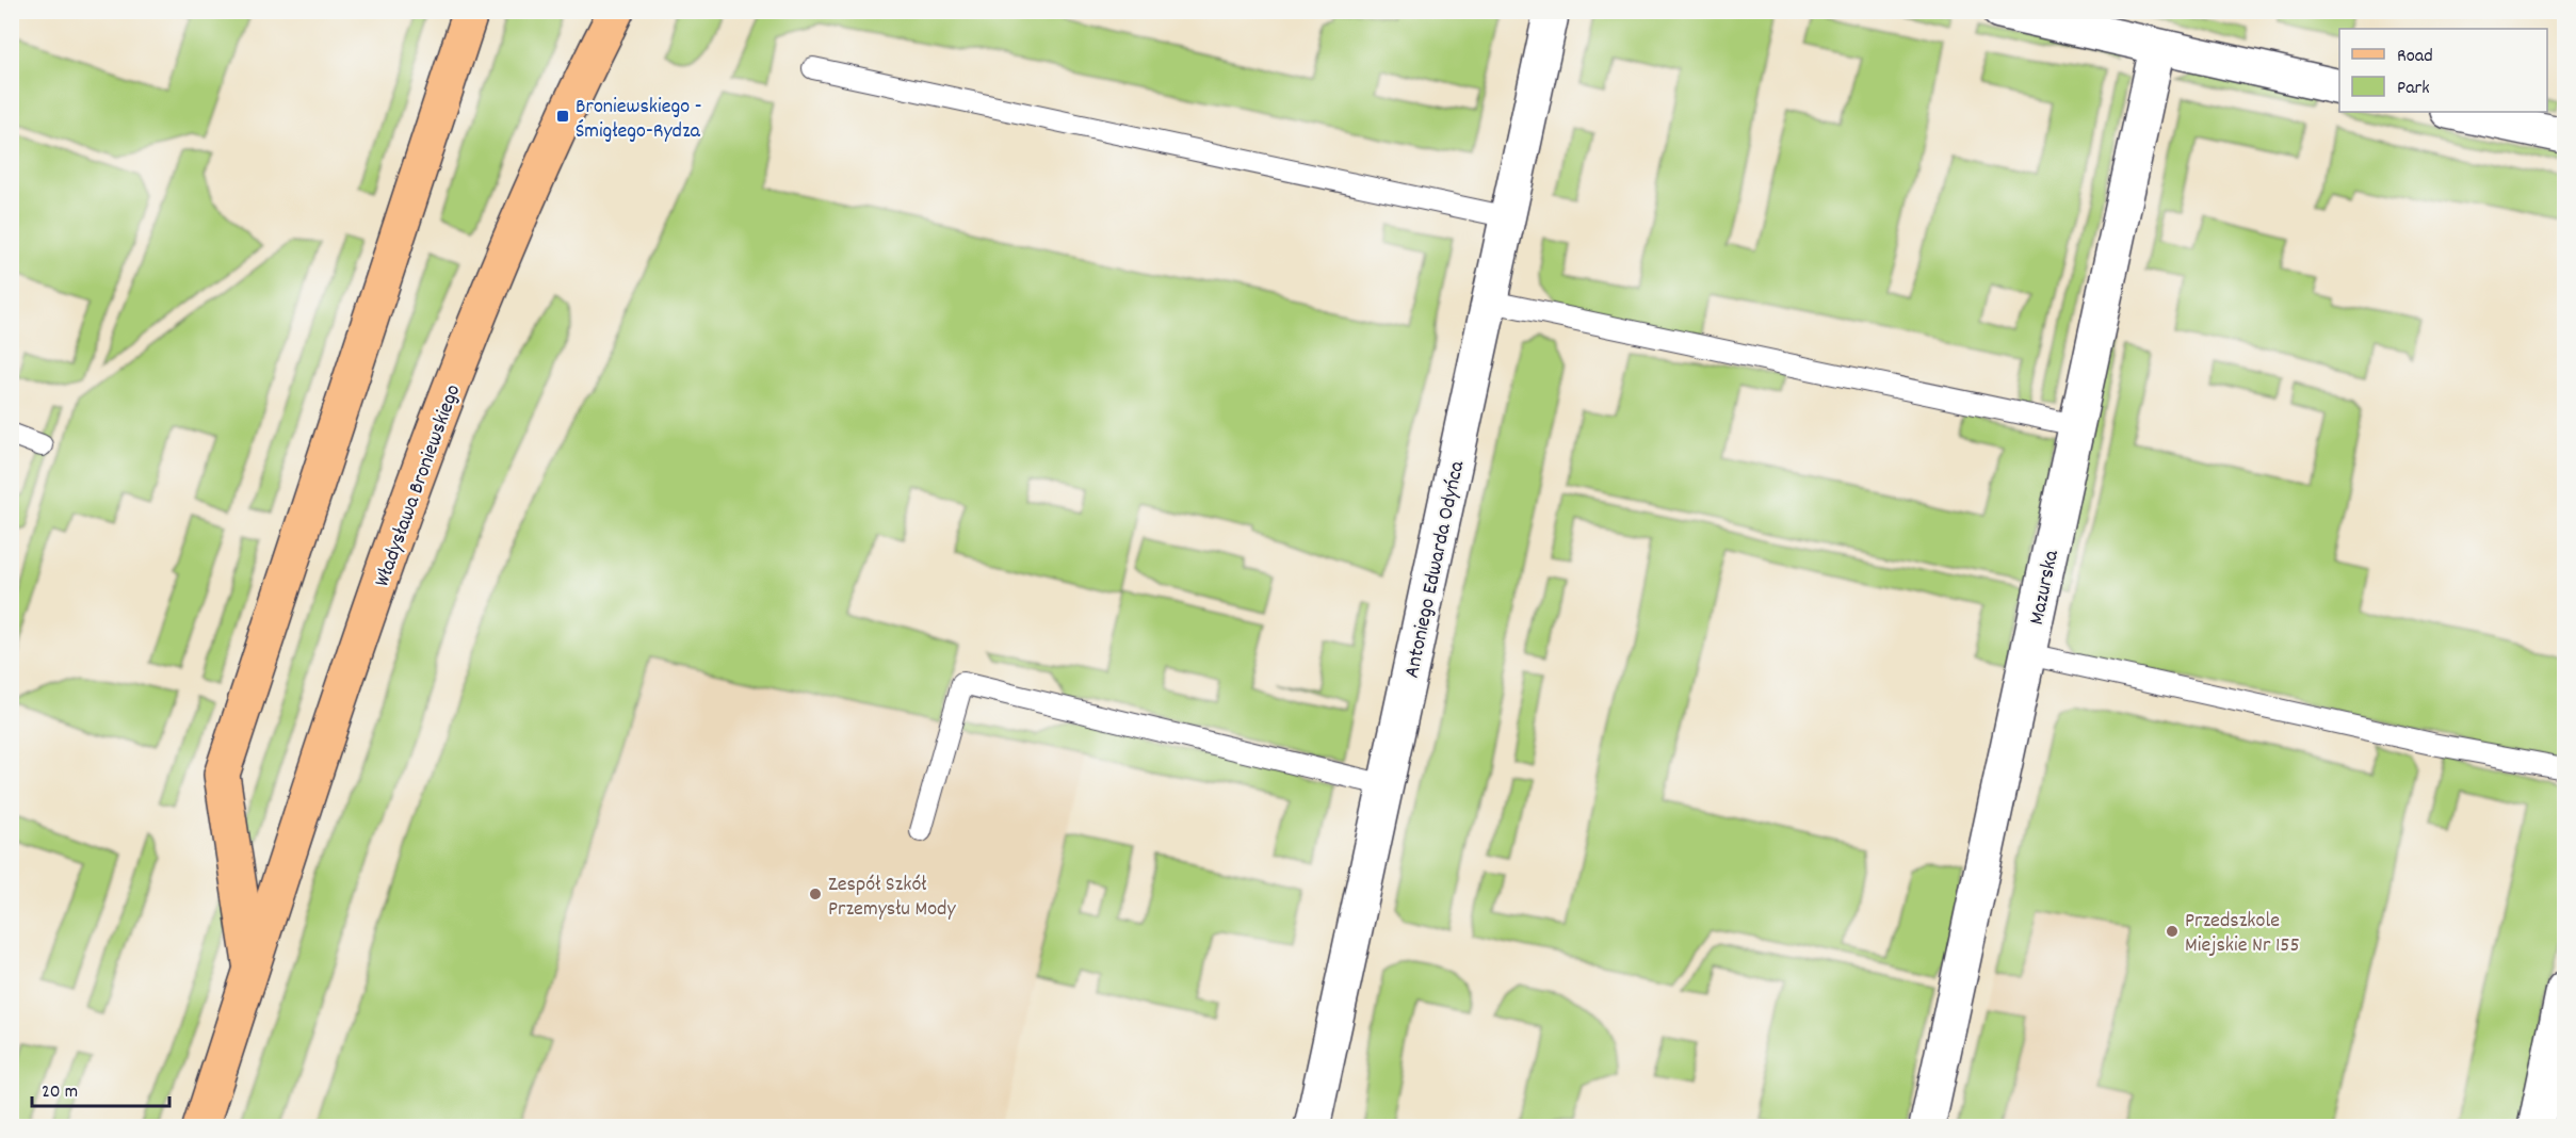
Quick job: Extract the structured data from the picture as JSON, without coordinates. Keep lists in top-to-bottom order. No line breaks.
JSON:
{"streets":{"main road":["Władysława Broniewskiego"],"street":["Antoniego Edwarda Odyńca","Mazurska"]},"places":{"transit":["Broniewskiego - Śmigłego-Rydza"],"other":["Zespół Szkół Przemysłu Mody","Przedszkole Miejskie Nr 155"]},"legend":["Road","Park"],"scale_bar":"20 m"}
